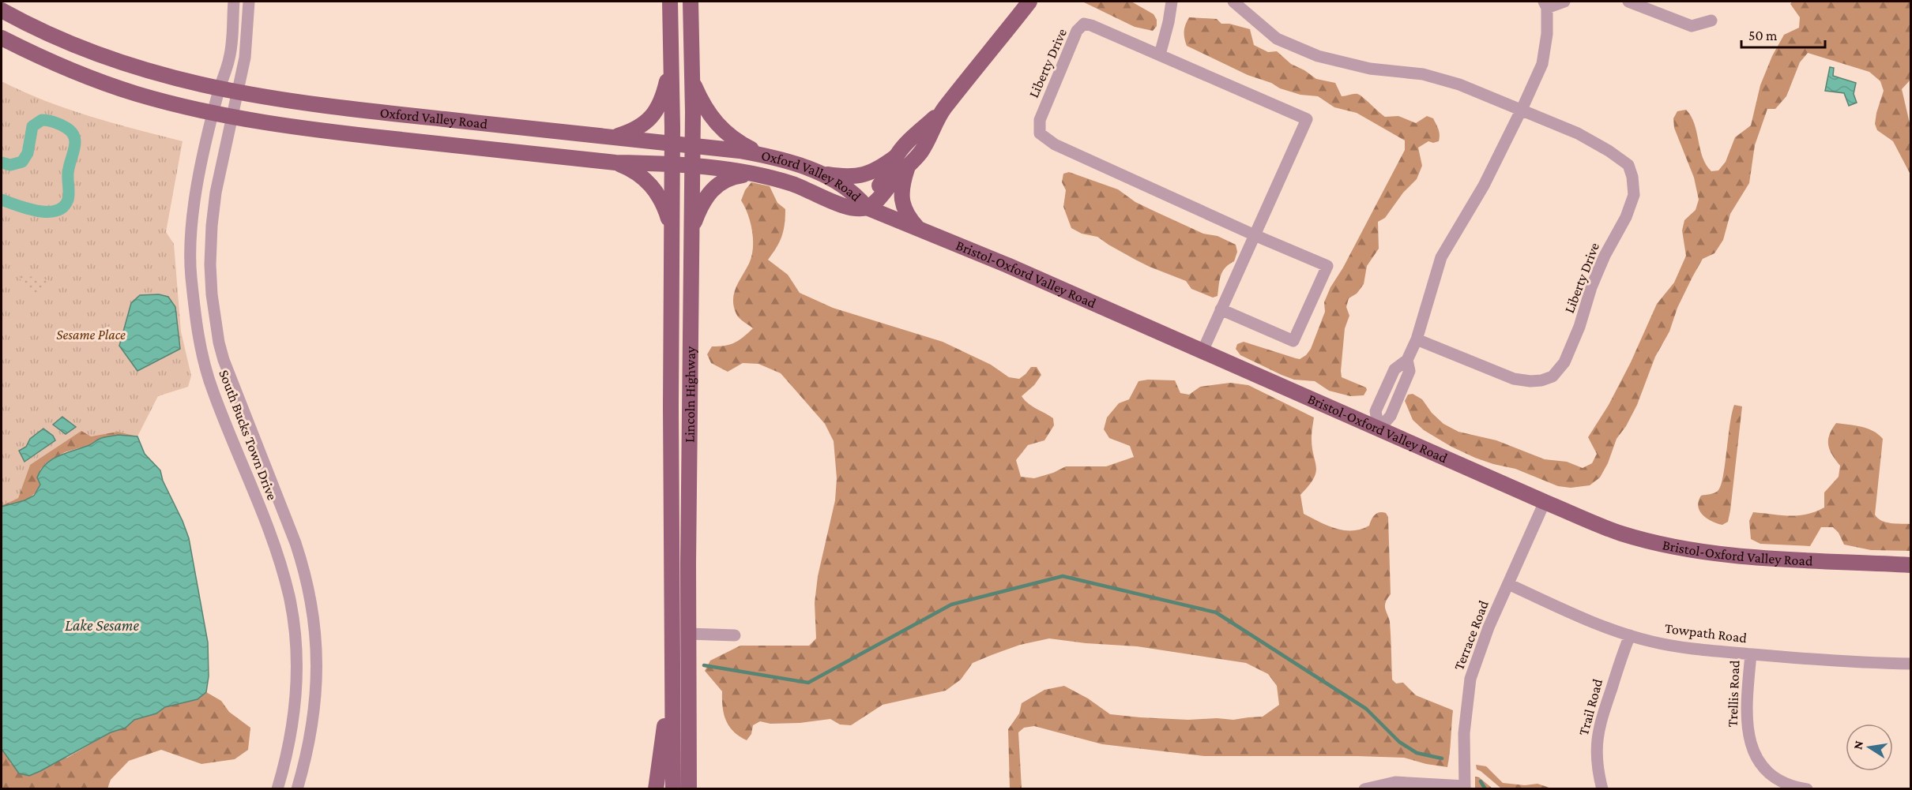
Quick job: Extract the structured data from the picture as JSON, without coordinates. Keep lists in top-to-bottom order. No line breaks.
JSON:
{"streets":{"main road":["Oxford Valley Road","Bristol-Oxford Valley Road","Lincoln Highway"],"street":["Liberty Drive","South Bucks Town Drive","Towpath Road","Terrace Road","Trellis Road","Trail Road"]},"crossings":[["Liberty Drive","Bristol-Oxford Valley Road"],["Oxford Valley Road","Bristol-Oxford Valley Road"],["Oxford Valley Road","Lincoln Highway"],["Oxford Valley Road","South Bucks Town Drive"],["Bristol-Oxford Valley Road","Terrace Road"],["Towpath Road","Terrace Road"],["Towpath Road","Trellis Road"],["Towpath Road","Trail Road"]],"water":["Lake Sesame"],"parks":["Sesame Place"],"scale_bar":"50 m","north":"left"}
